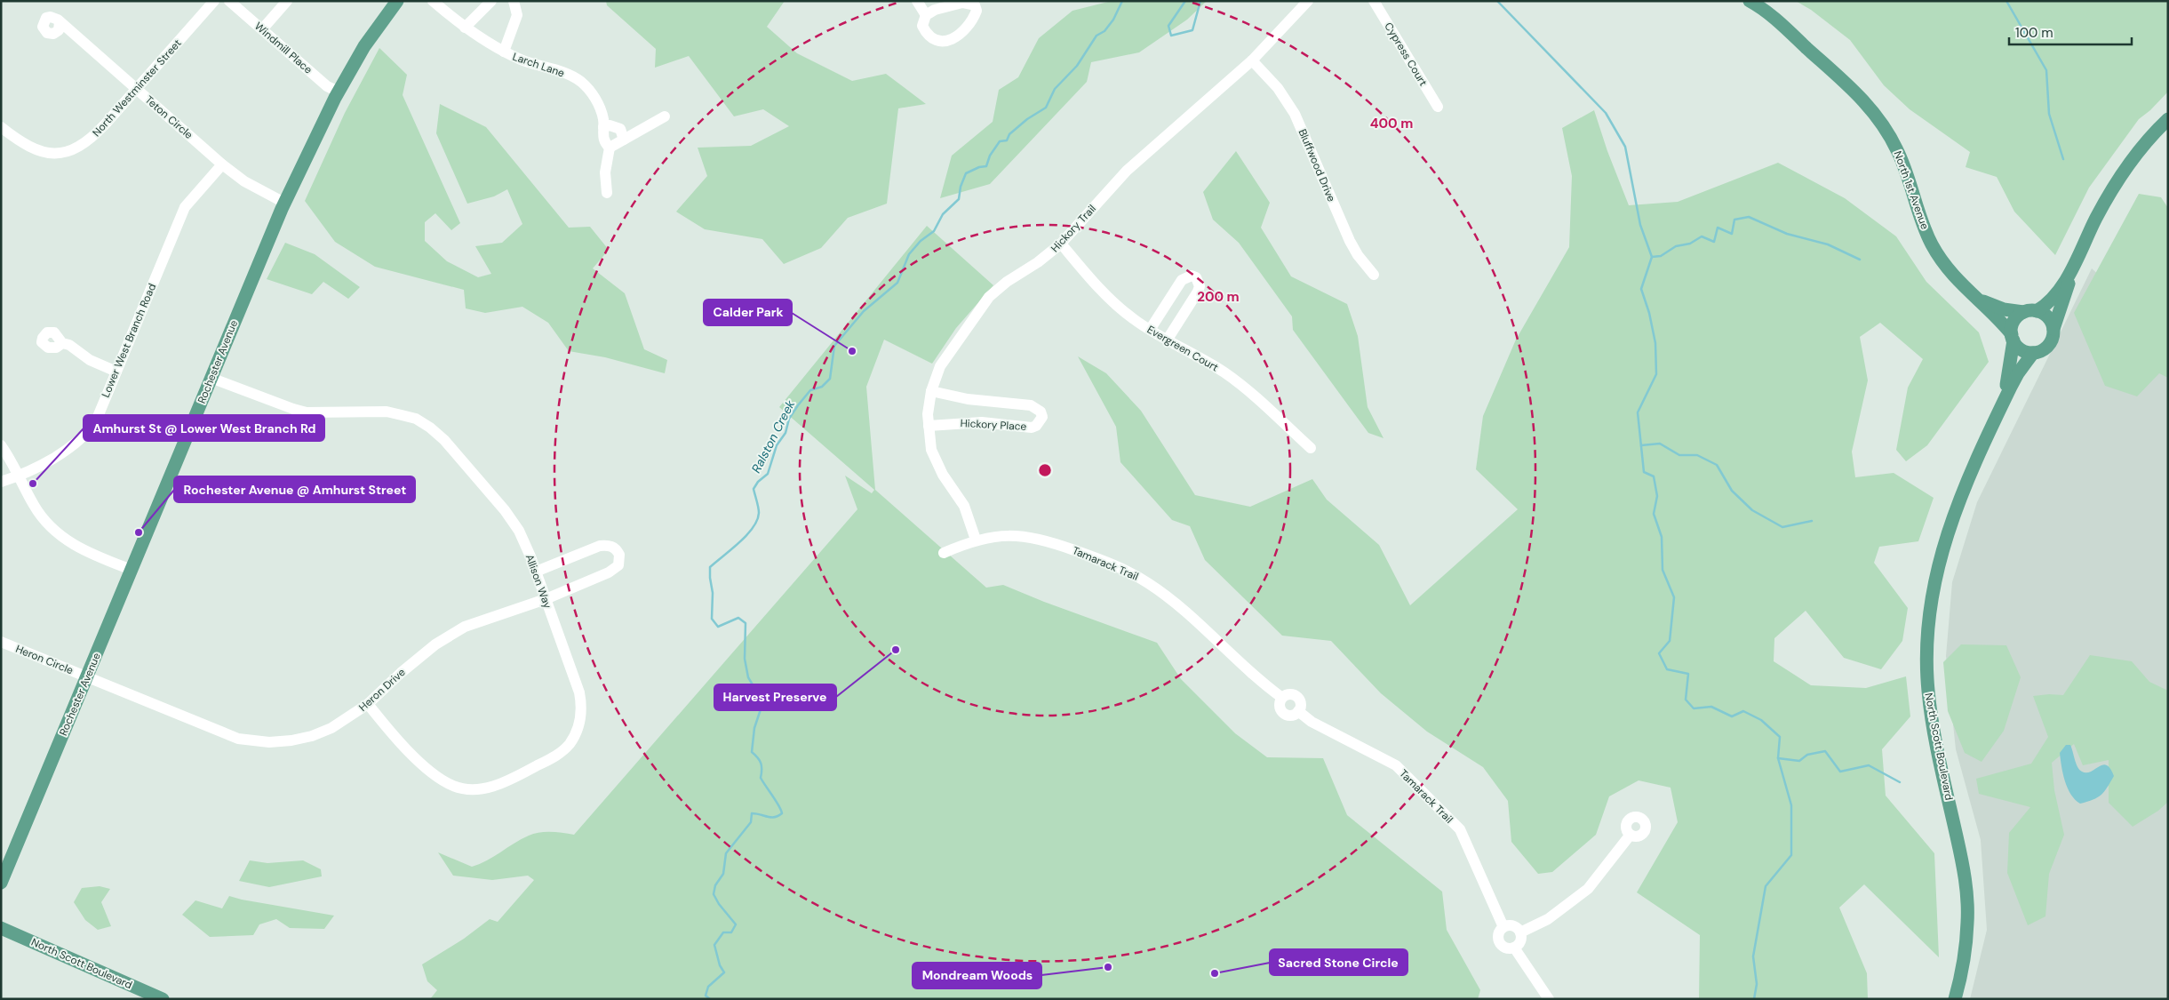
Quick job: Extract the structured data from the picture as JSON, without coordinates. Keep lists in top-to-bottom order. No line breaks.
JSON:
{"streets":{"main road":["North 1st Avenue","Rochester Avenue","North Scott Boulevard"],"street":["Windmill Place","Cypress Court","Larch Lane","North Westminster Street","Teton Circle","Bluffwood Drive","Hickory Trail","Lower West Branch Road","Evergreen Court","Hickory Place","Tamarack Trail","Allison Way","Heron Circle","Heron Drive"]},"crossings":[["Windmill Place","Rochester Avenue"],["North Westminster Street","Teton Circle"],["Teton Circle","Lower West Branch Road"],["Teton Circle","Rochester Avenue"],["Bluffwood Drive","Hickory Trail"],["North 1st Avenue","North Scott Boulevard"],["Hickory Trail","Evergreen Court"],["Hickory Trail","Hickory Place"],["Hickory Trail","Tamarack Trail"],["Rochester Avenue","Allison Way"],["Rochester Avenue","Heron Circle"],["Rochester Avenue","Heron Drive"],["Allison Way","Heron Drive"],["Heron Circle","Heron Drive"]],"water":["Ralston Creek"],"places":["Calder Park","Amhurst St @ Lower West Branch Rd","Rochester Avenue @ Amhurst Street","Harvest Preserve","Mondream Woods","Sacred Stone Circle"],"scale_bar":"100 m","rings":["400 m","200 m"]}
